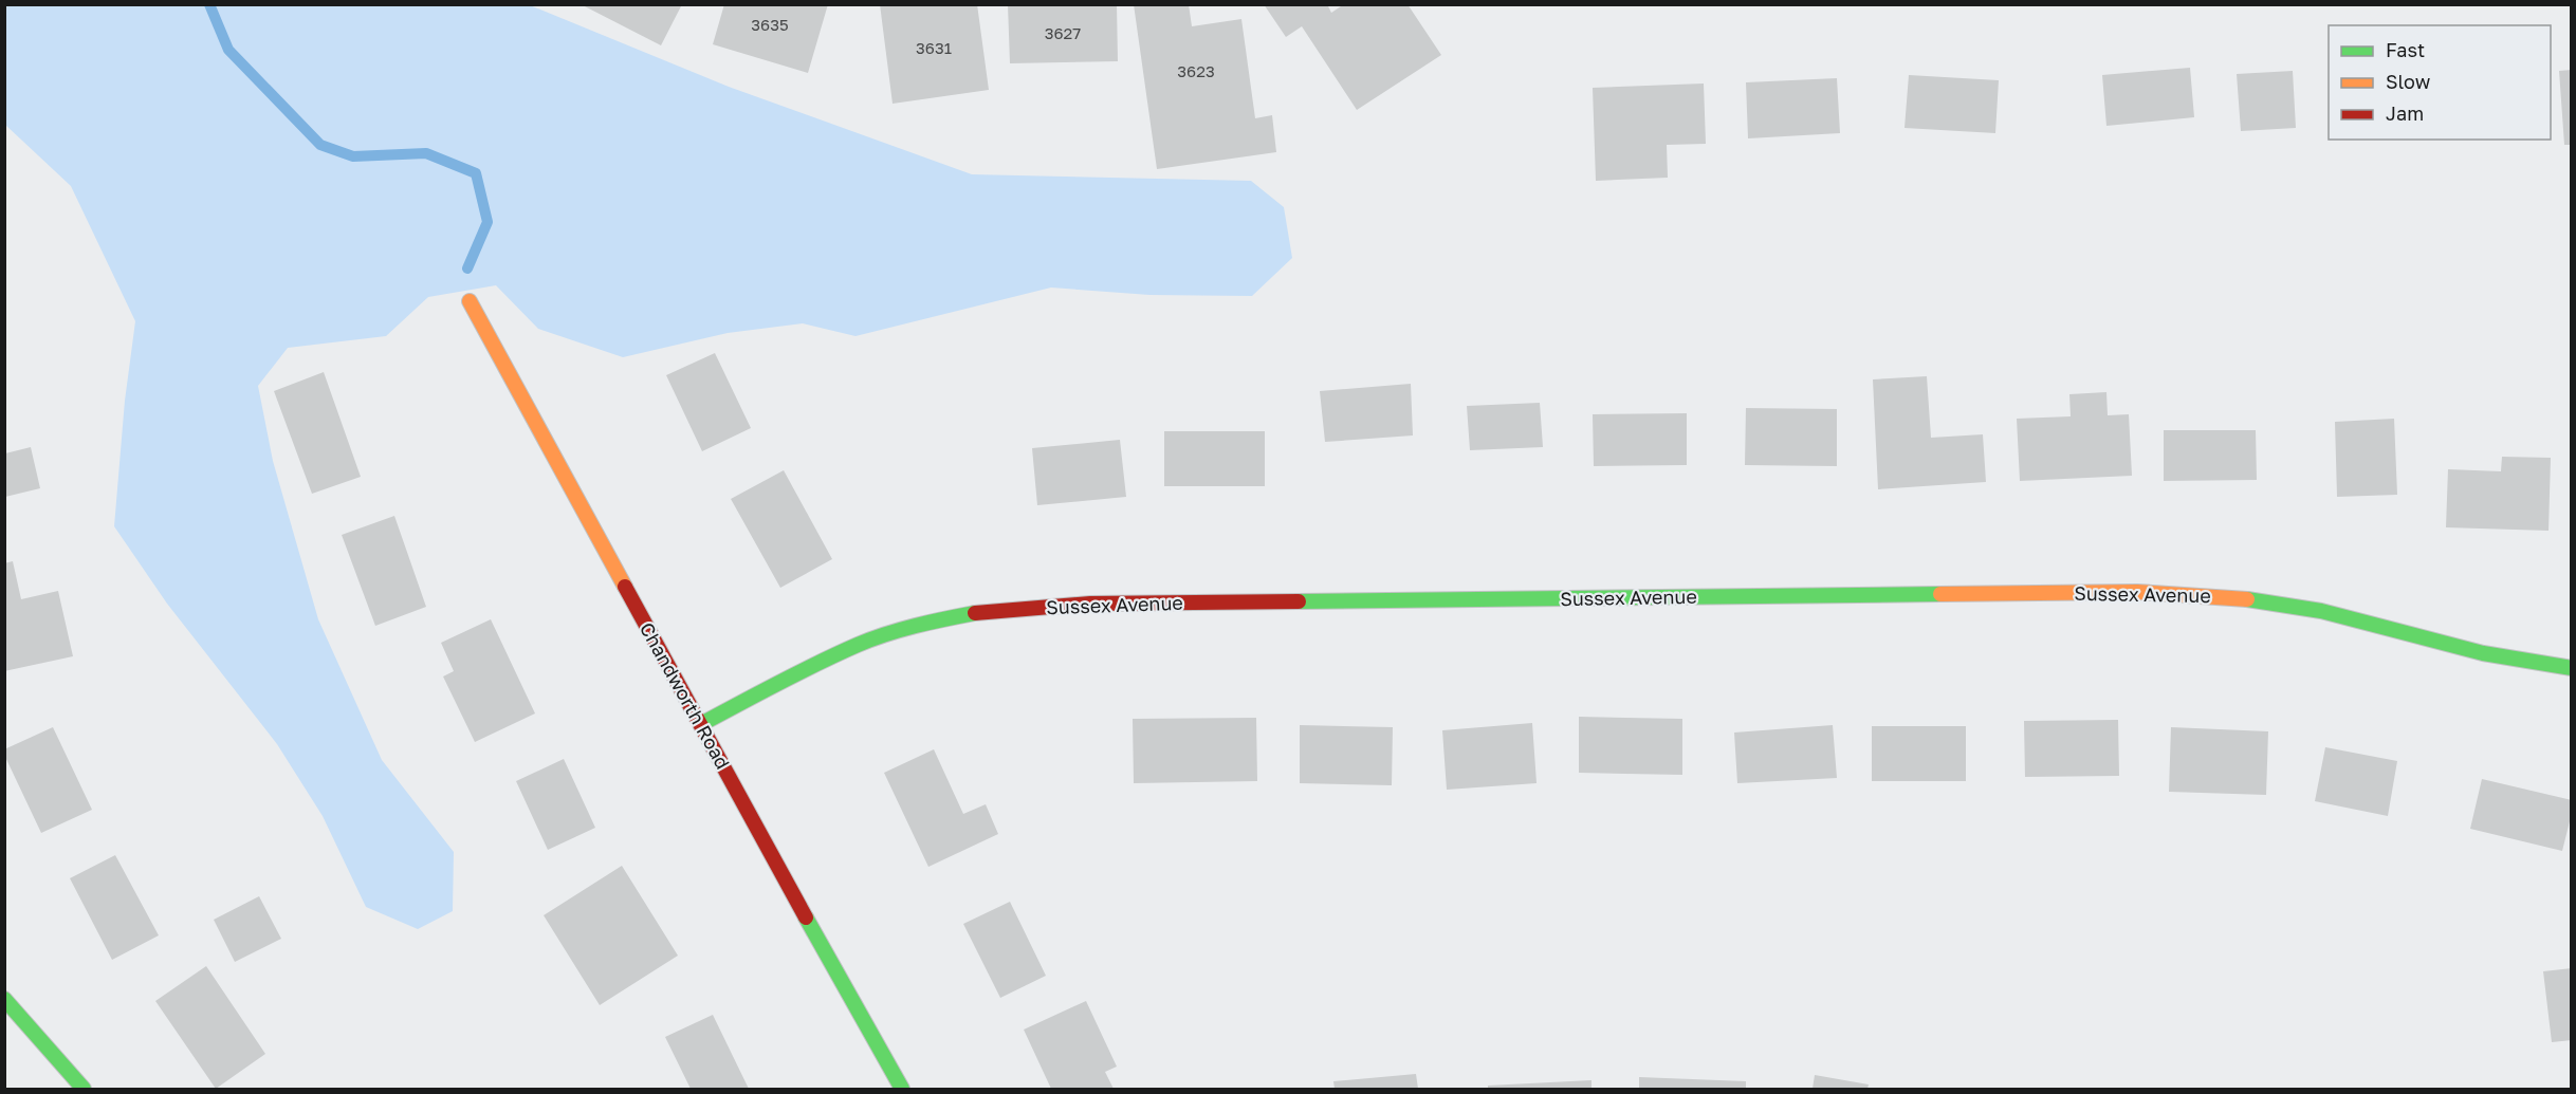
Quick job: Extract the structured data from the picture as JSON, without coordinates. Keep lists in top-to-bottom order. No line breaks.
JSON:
{"streets":{"street":["Sussex Avenue","Chandworth Road"]},"crossings":[["Sussex Avenue","Chandworth Road"]],"house_numbers":["3635","3627","3631","3623"],"legend":["Fast","Slow","Jam"]}
